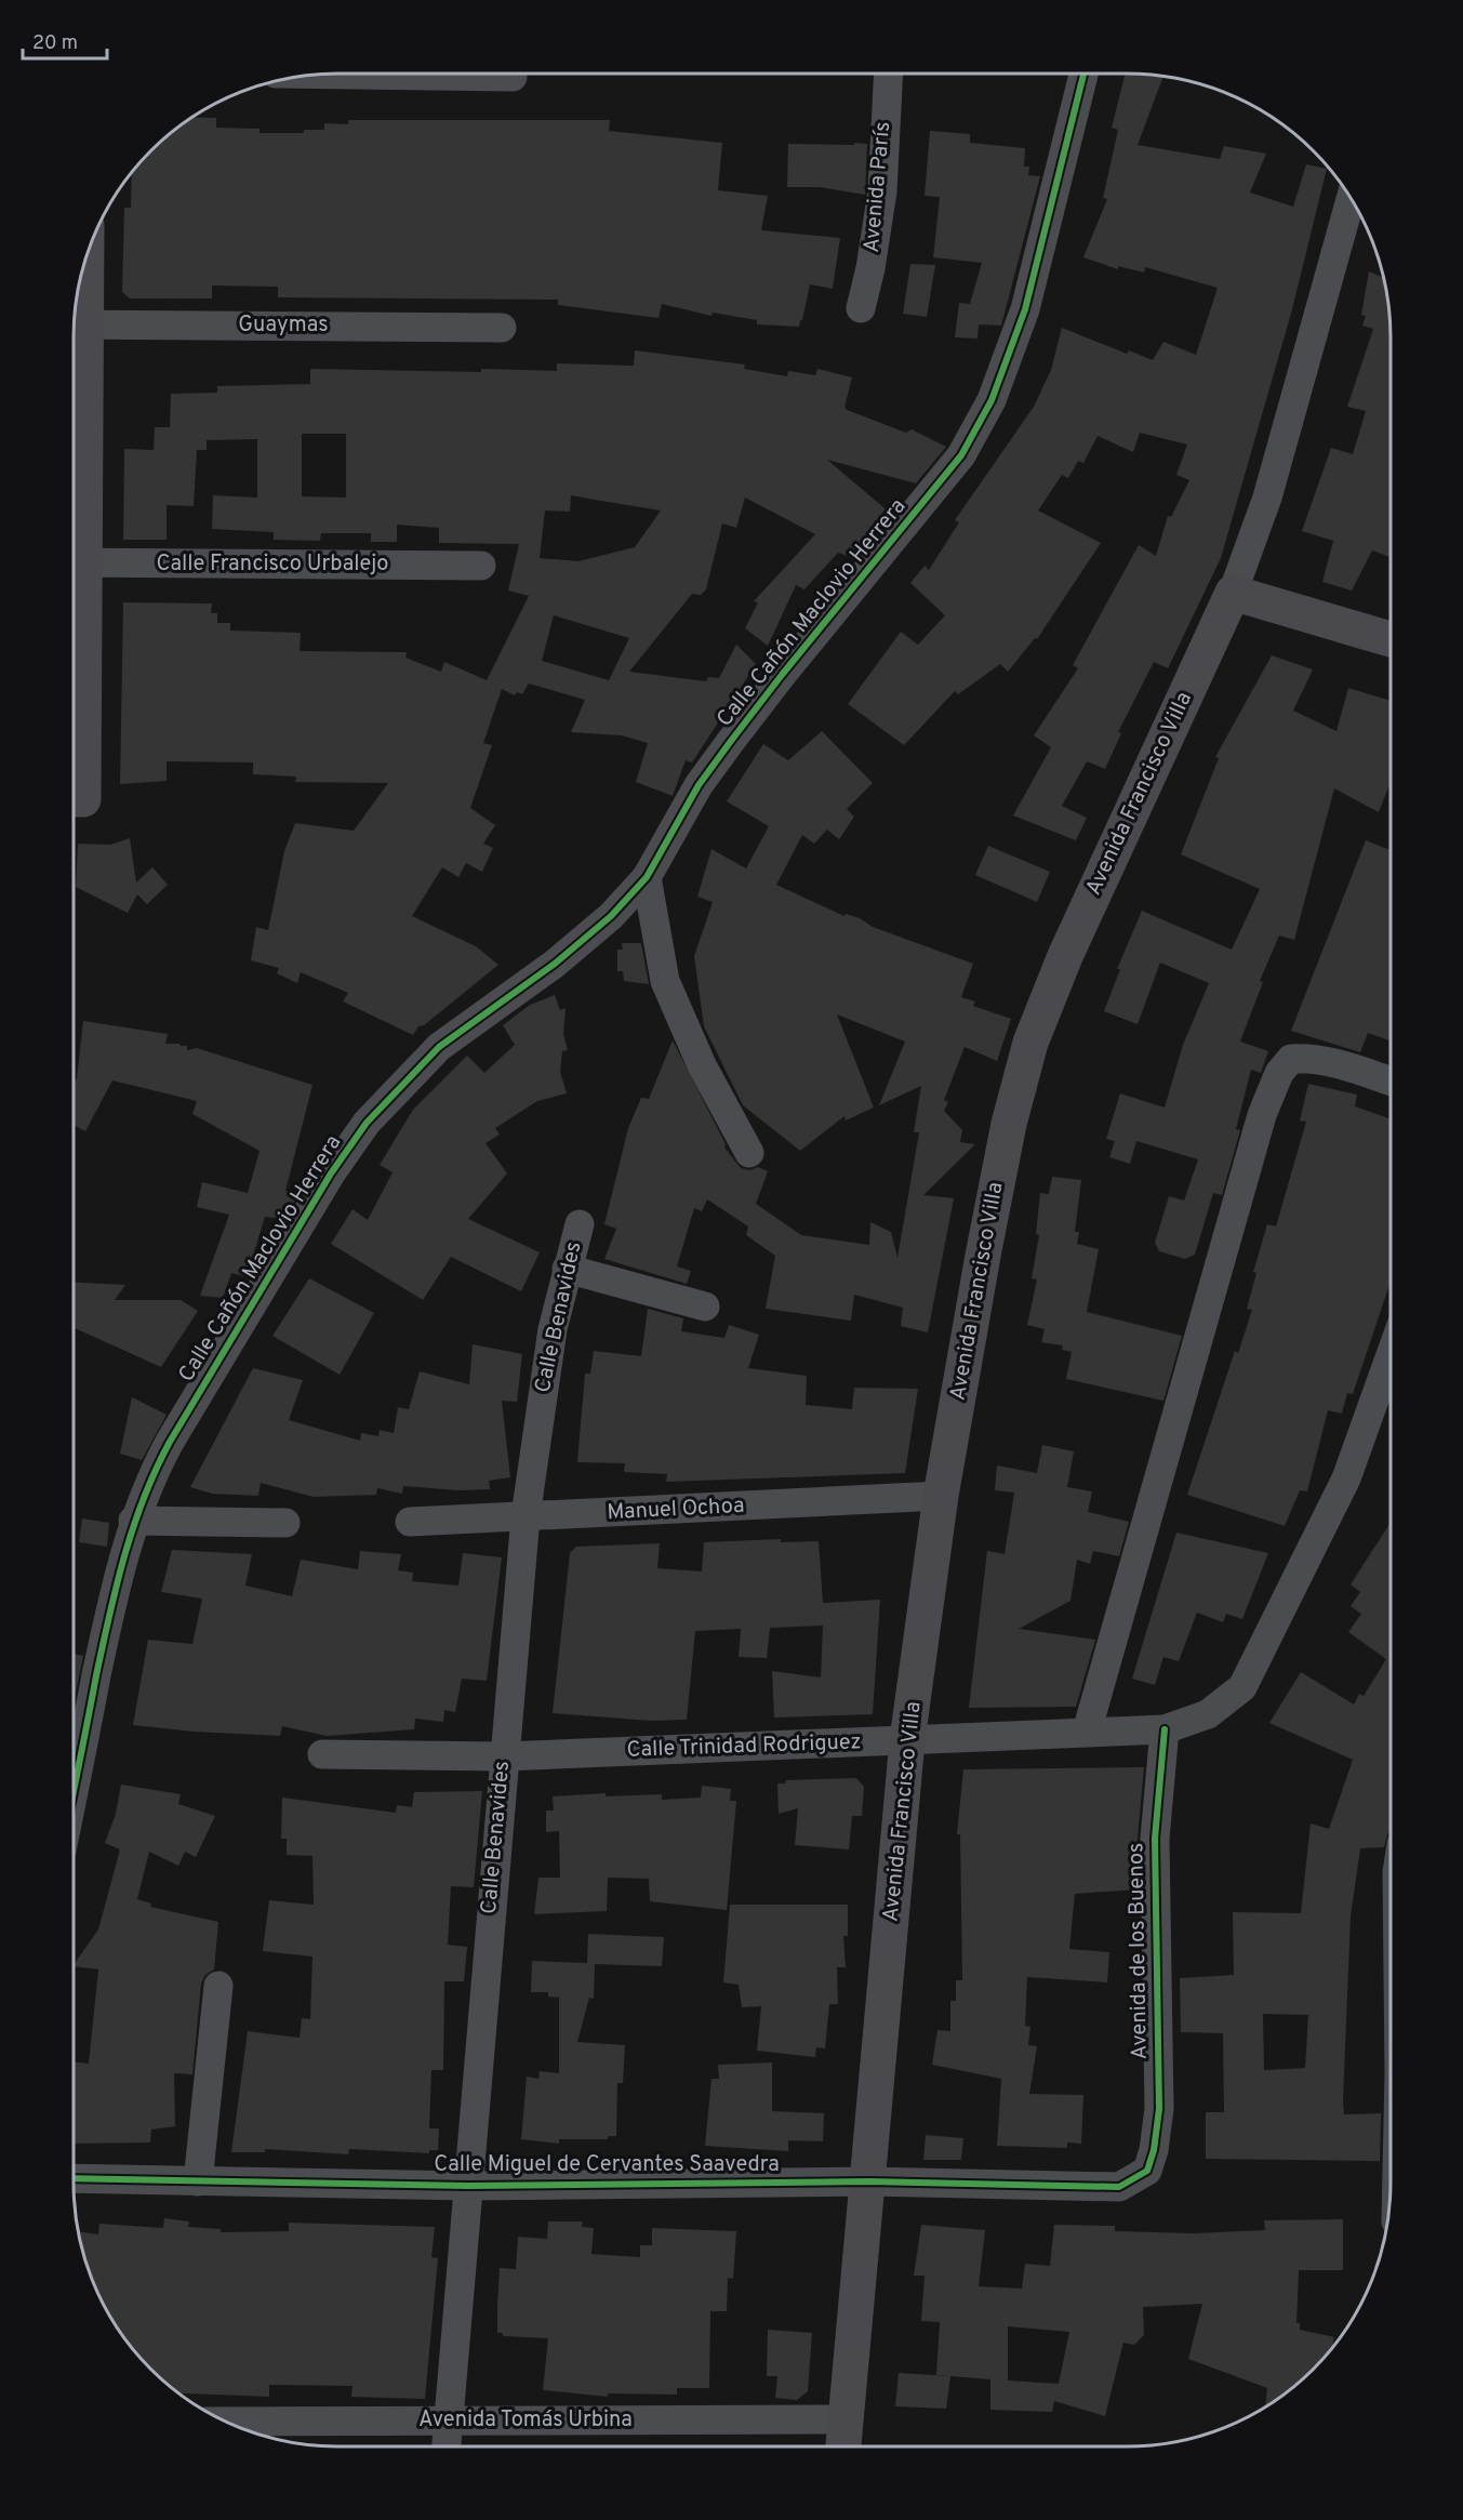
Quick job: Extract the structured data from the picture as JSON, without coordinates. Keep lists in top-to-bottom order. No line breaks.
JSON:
{"streets":{"main road":["Avenida Francisco Villa"],"street":["Avenida París","Guaymas","Calle Francisco Urbalejo","Calle Cañón Maclovio Herrera","Calle Benavides","Manuel Ochoa","Calle Trinidad Rodriguez","Avenida de los Buenos","Calle Miguel de Cervantes Saavedra","Avenida Tomás Urbina"]},"crossings":[["Avenida Francisco Villa","Manuel Ochoa"],["Avenida Francisco Villa","Calle Trinidad Rodriguez"],["Avenida Francisco Villa","Calle Miguel de Cervantes Saavedra"],["Avenida Francisco Villa","Avenida Tomás Urbina"],["Calle Benavides","Manuel Ochoa"],["Calle Benavides","Calle Trinidad Rodriguez"],["Calle Benavides","Calle Miguel de Cervantes Saavedra"],["Calle Benavides","Avenida Tomás Urbina"],["Calle Trinidad Rodriguez","Avenida de los Buenos"],["Avenida de los Buenos","Calle Miguel de Cervantes Saavedra"]],"scale_bar":"20 m"}
